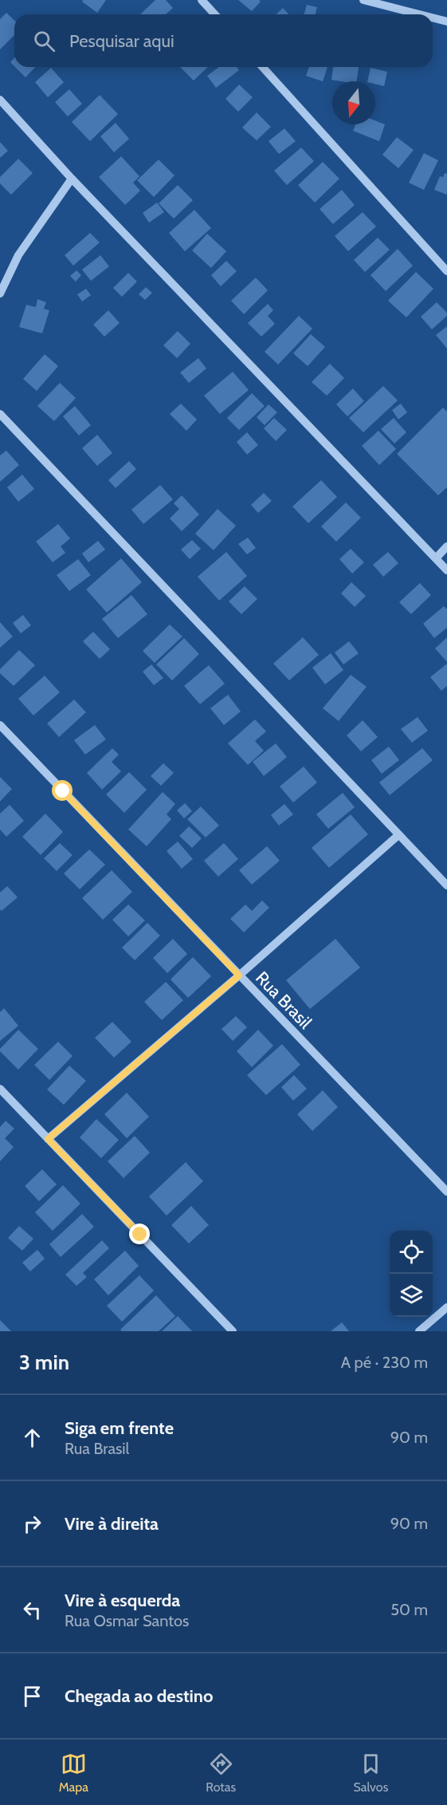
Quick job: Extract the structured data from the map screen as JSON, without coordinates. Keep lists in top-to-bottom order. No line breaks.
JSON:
{"streets":{"street":["Rua Brasil"]},"north":"bottom","page":{"search":"Pesquisar aqui","heading":["3 min","A pé · 230 m"],"list":[["Siga em frente","Rua Brasil","90 m"],["Vire à direita","90 m"],["Vire à esquerda","Rua Osmar Santos","50 m"],"Chegada ao destino"],"nav":["Mapa","Rotas","Salvos"]}}
